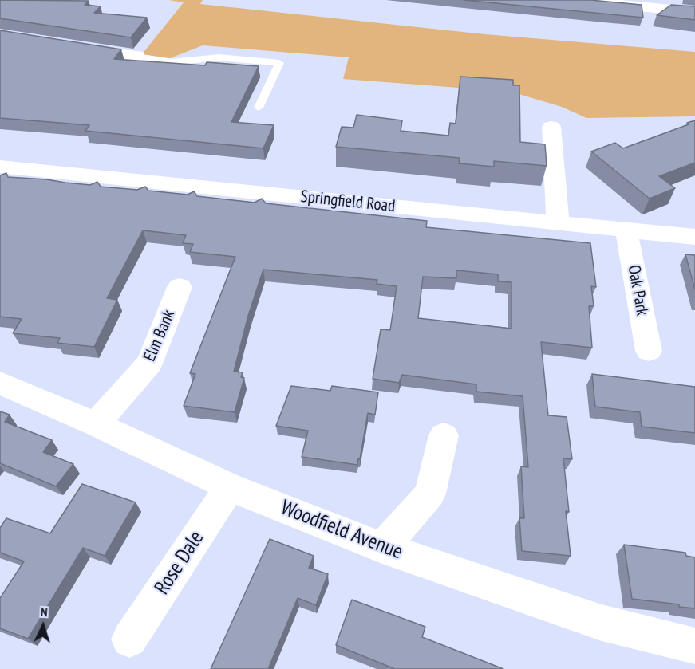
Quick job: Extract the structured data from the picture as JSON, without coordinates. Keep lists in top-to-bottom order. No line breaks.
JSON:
{"streets":{"street":["Springfield Road","Oak Park","Elm Bank","Woodfield Avenue","Rose Dale"]},"crossings":[["Springfield Road","Oak Park"],["Elm Bank","Woodfield Avenue"],["Woodfield Avenue","Rose Dale"]],"north":"top"}
